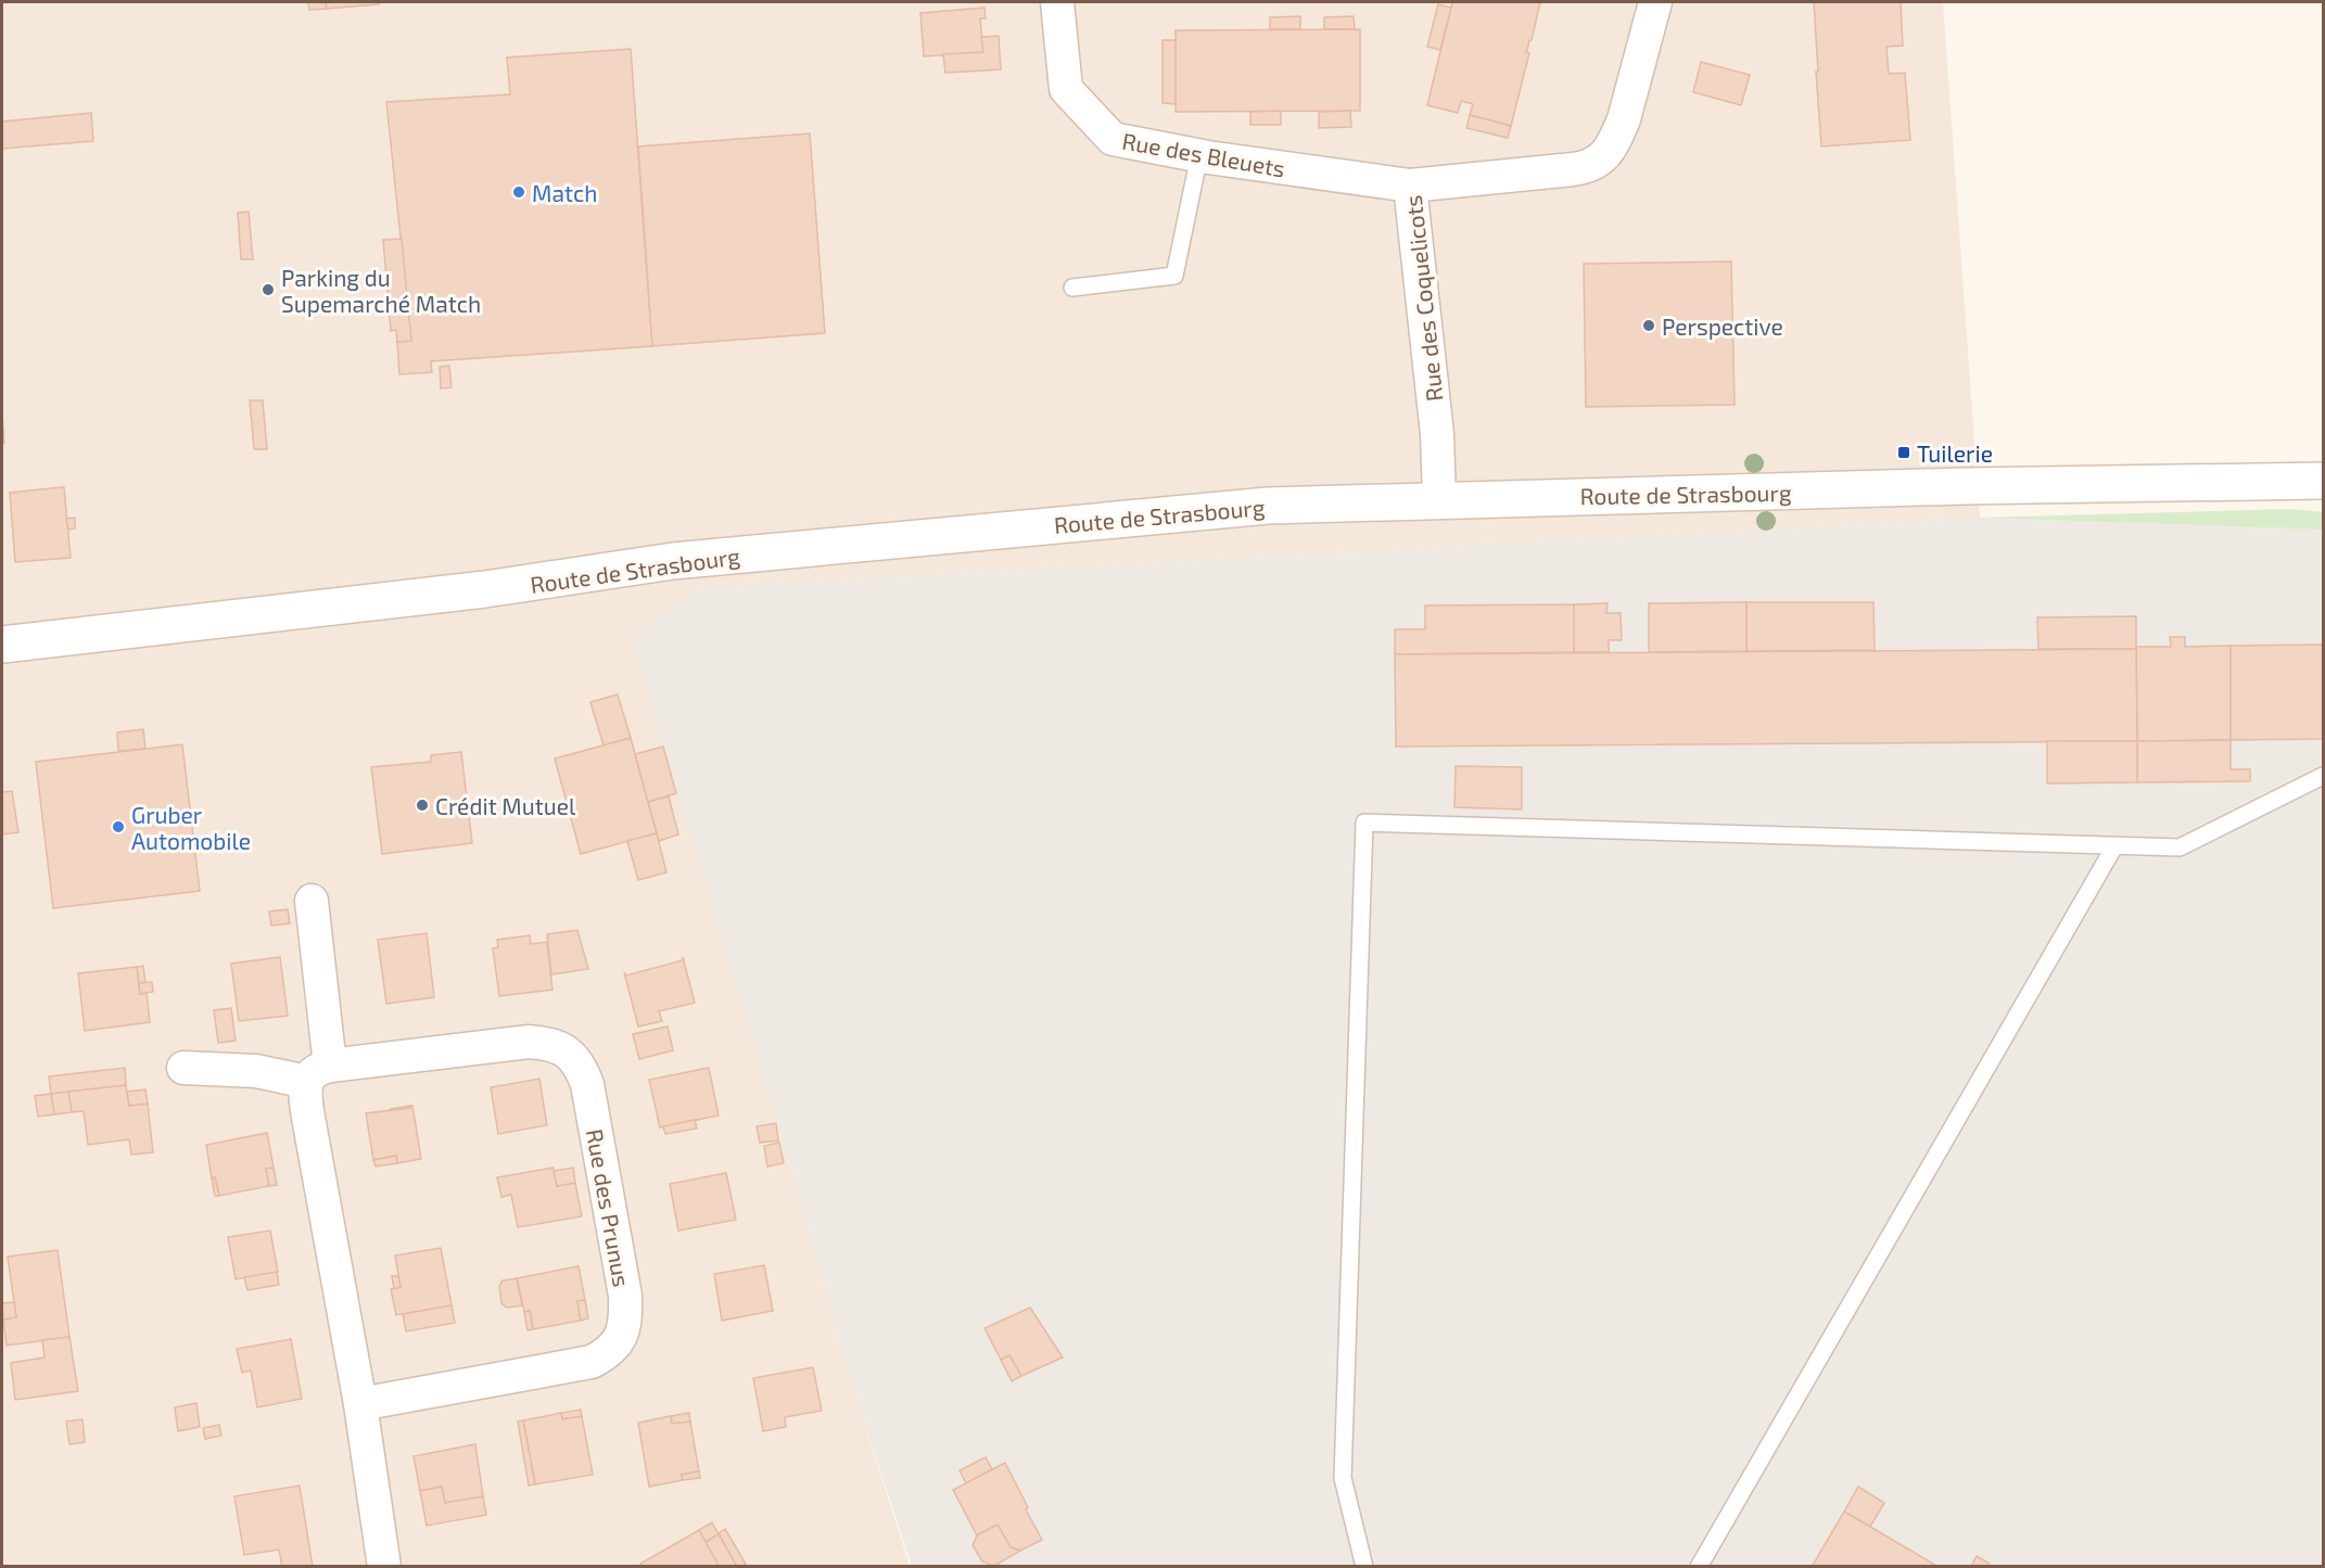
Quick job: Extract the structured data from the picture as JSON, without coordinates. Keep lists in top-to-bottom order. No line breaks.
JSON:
{"streets":{"main road":["Route de Strasbourg"],"street":["Rue des Bleuets","Rue des Coquelicots","Rue des Prunus"]},"crossings":[["Rue des Bleuets","Rue des Coquelicots"],["Rue des Coquelicots","Route de Strasbourg"]],"places":{"other":["Match","Parking du Supemarché Match","Perspective","Crédit Mutuel","Gruber Automobile"],"transit":["Tuilerie"]}}
